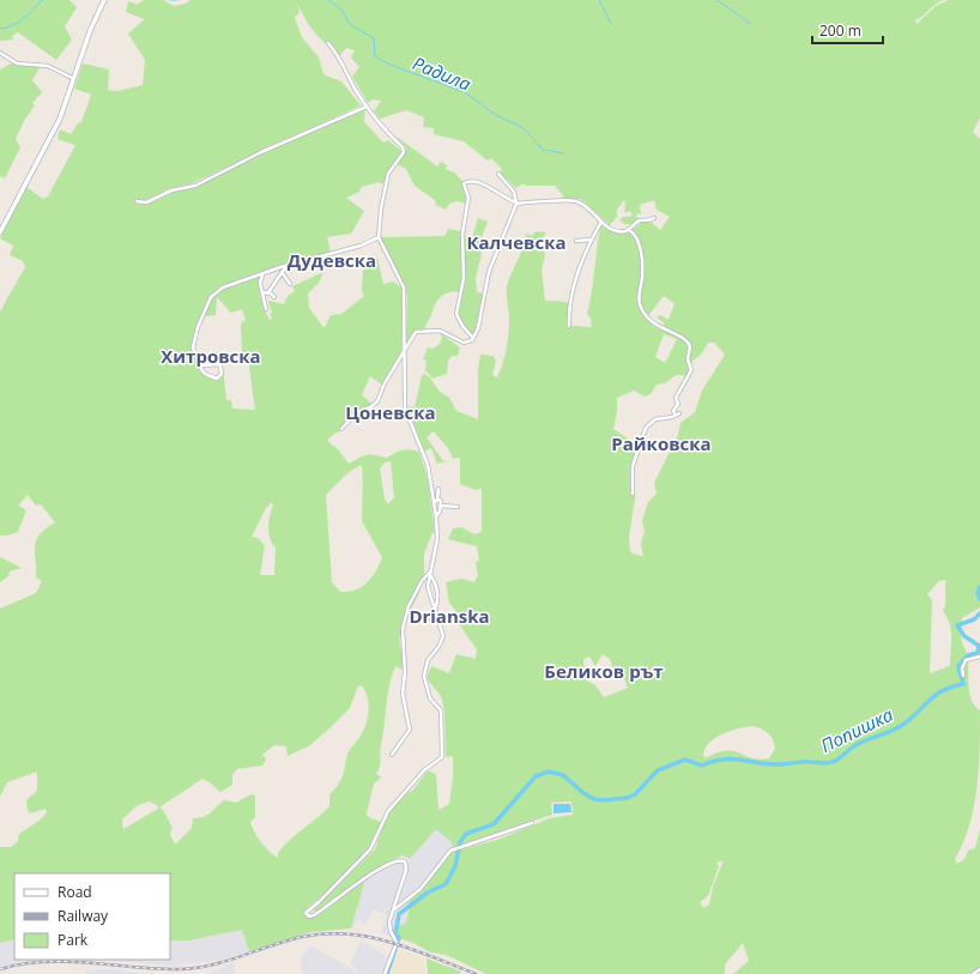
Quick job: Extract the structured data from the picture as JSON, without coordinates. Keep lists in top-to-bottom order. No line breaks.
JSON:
{"districts":["Калчевска","Дудевска","Хитровска","Цоневска","Райковска","Drianska","Беликов рът"],"water":["Радила","Попишка"],"legend":["Road","Railway","Park"],"scale_bar":"200 m"}
